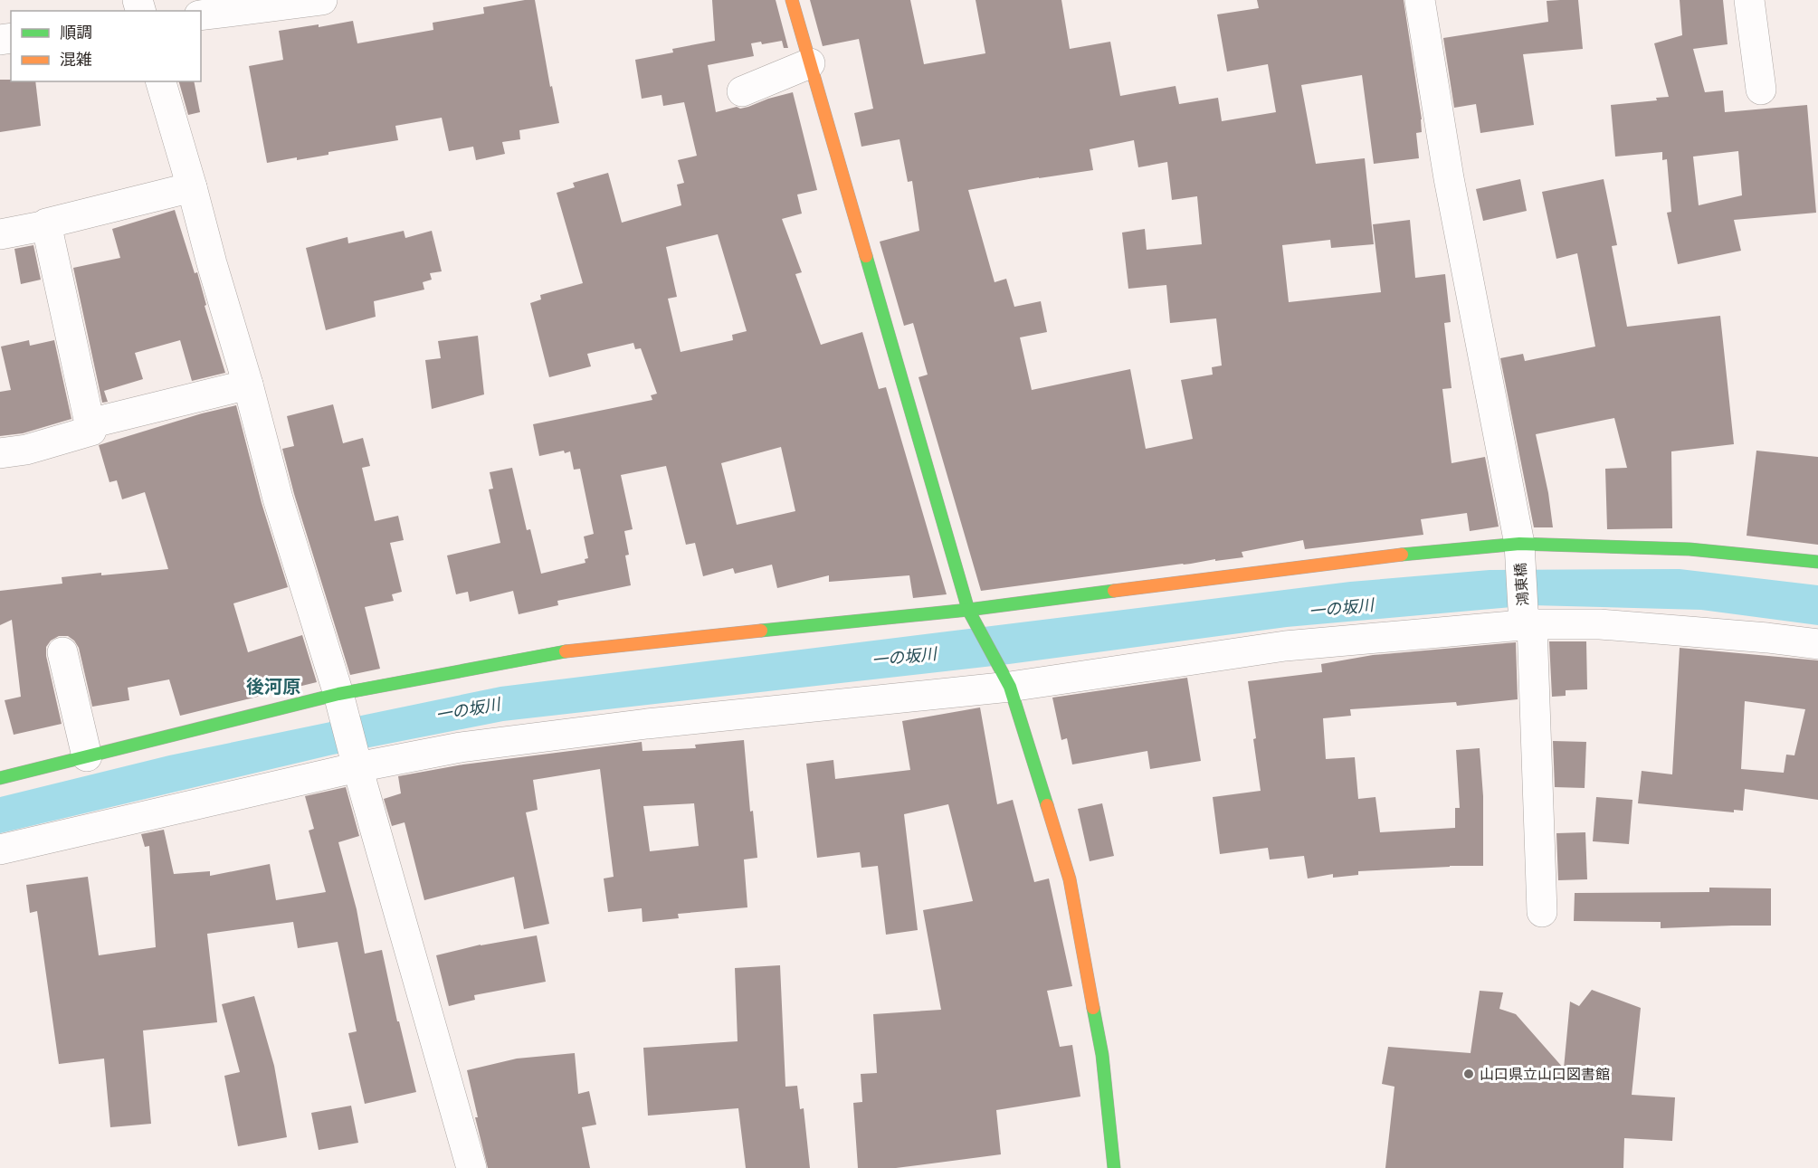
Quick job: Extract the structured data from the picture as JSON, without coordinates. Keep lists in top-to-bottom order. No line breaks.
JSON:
{"streets":{"street":["鴻東橋"]},"districts":["後河原"],"water":["一の坂川"],"places":["山口県立山口図書館"],"legend":["順調","混雑"]}
